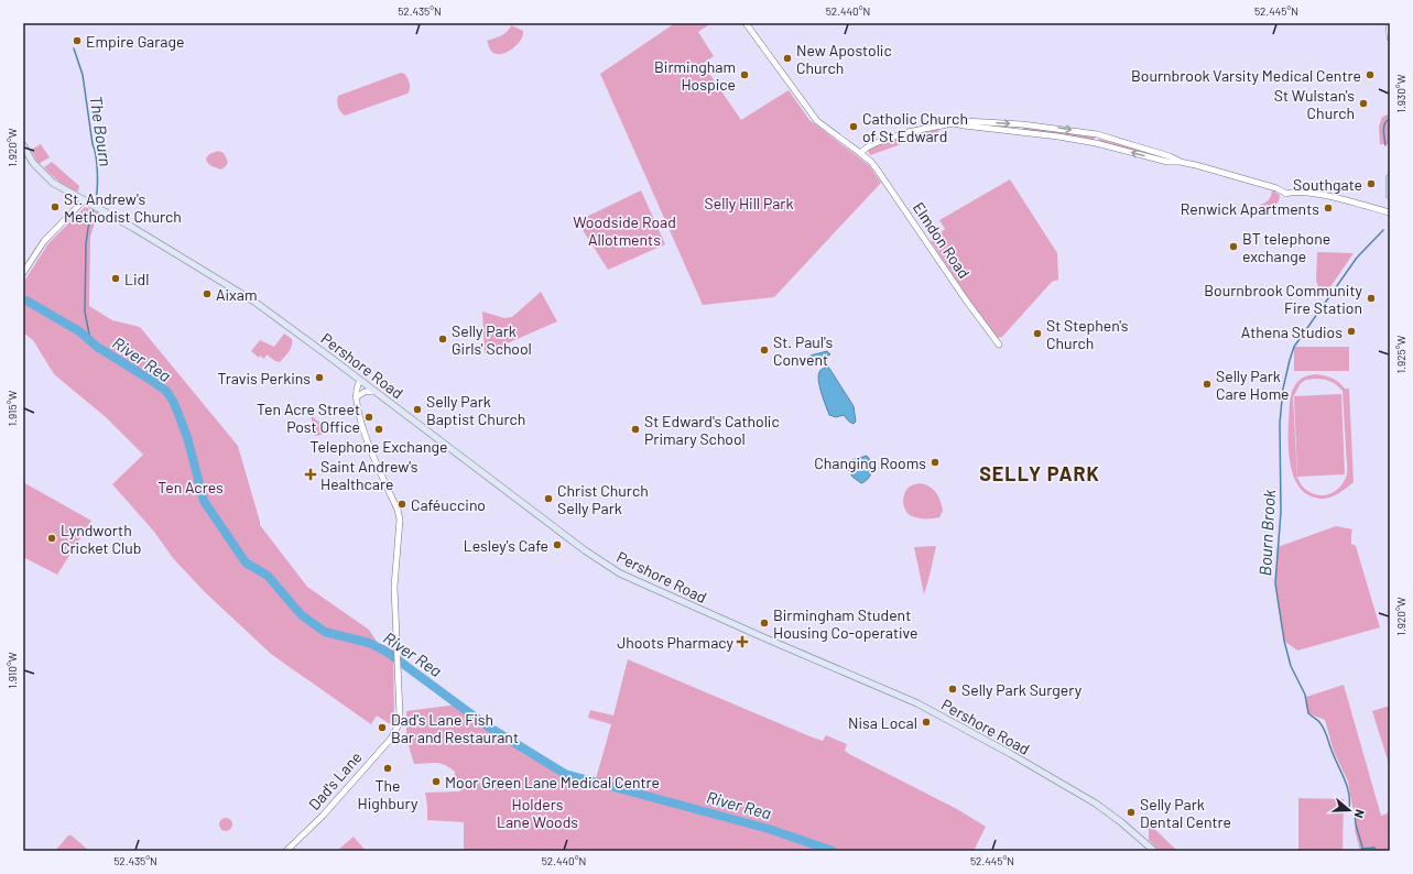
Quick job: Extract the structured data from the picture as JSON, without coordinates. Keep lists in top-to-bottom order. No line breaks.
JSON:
{"streets":{"main road":["Pershore Road"],"street":["Elmdon Road","Dad's Lane"]},"districts":["SELLY PARK"],"water":["The Bourn","River Rea","Bourn Brook"],"parks":["Selly Hill Park","Woodside Road Allotments","Ten Acres","Holders Lane Woods"],"places":{"other":["Empire Garage","New Apostolic Church","Birmingham Hospice","Bournbrook Varsity Medical Centre","St Wulstan's Church","Catholic Church of St Edward","Southgate","St. Andrew's Methodist Church","Renwick Apartments","BT telephone exchange","Lidl","Aixam","Bournbrook Community Fire Station","Athena Studios","St Stephen's Church","Selly Park Girls' School","St. Paul's Convent","Travis Perkins","Selly Park Care Home","Selly Park Baptist Church","Ten Acre Street Post Office","Telephone Exchange","St Edward's Catholic Primary School","Changing Rooms","Christ Church Selly Park","Caféuccino","Lyndworth Cricket Club","Lesley's Cafe","Birmingham Student Housing Co-operative","Selly Park Surgery","Nisa Local","Dad's Lane Fish Bar and Restaurant","The Highbury","Moor Green Lane Medical Centre","Selly Park Dental Centre"],"health":["Saint Andrew's Healthcare","Jhoots Pharmacy"]},"north":"right","coordinates":["52.435°N","52.440°N","52.445°N","1.930°W","1.920°W","1.925°W","1.915°W","1.910°W"]}
